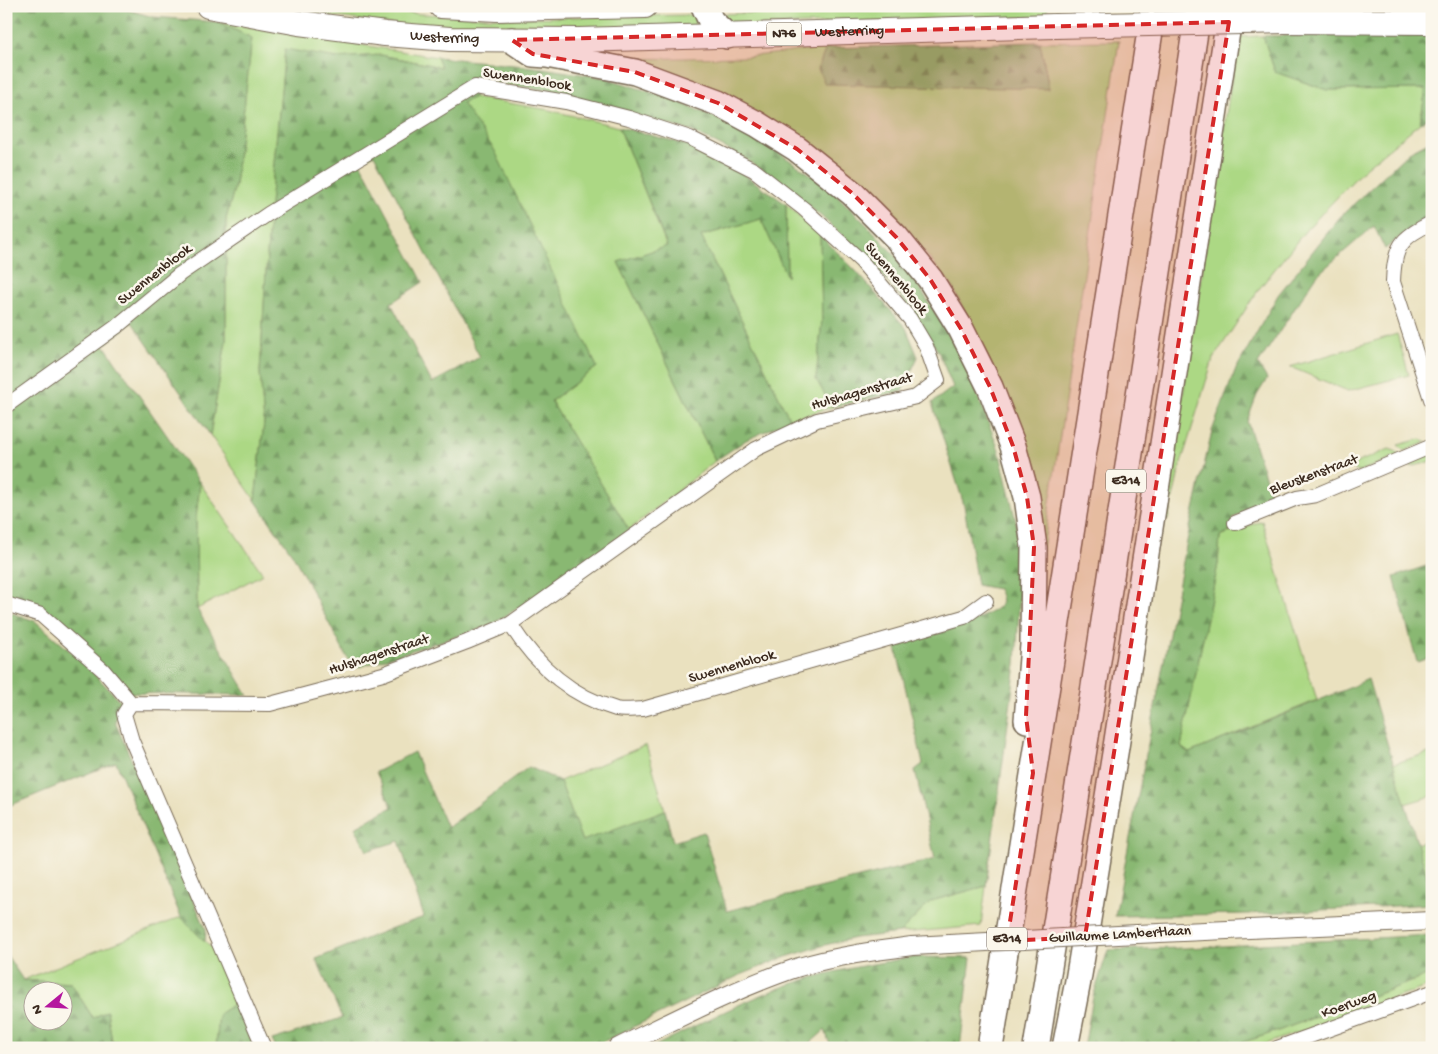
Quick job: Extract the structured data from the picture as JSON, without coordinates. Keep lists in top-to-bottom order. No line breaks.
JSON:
{"streets":{"highway":["Westerring","N76","E314"],"street":["Swennenblook","Hulshagenstraat","Bleuskenstraat","Guillaume Lambertlaan","Koerweg"]},"crossings":[["Swennenblook","Hulshagenstraat"]],"north":"left"}
